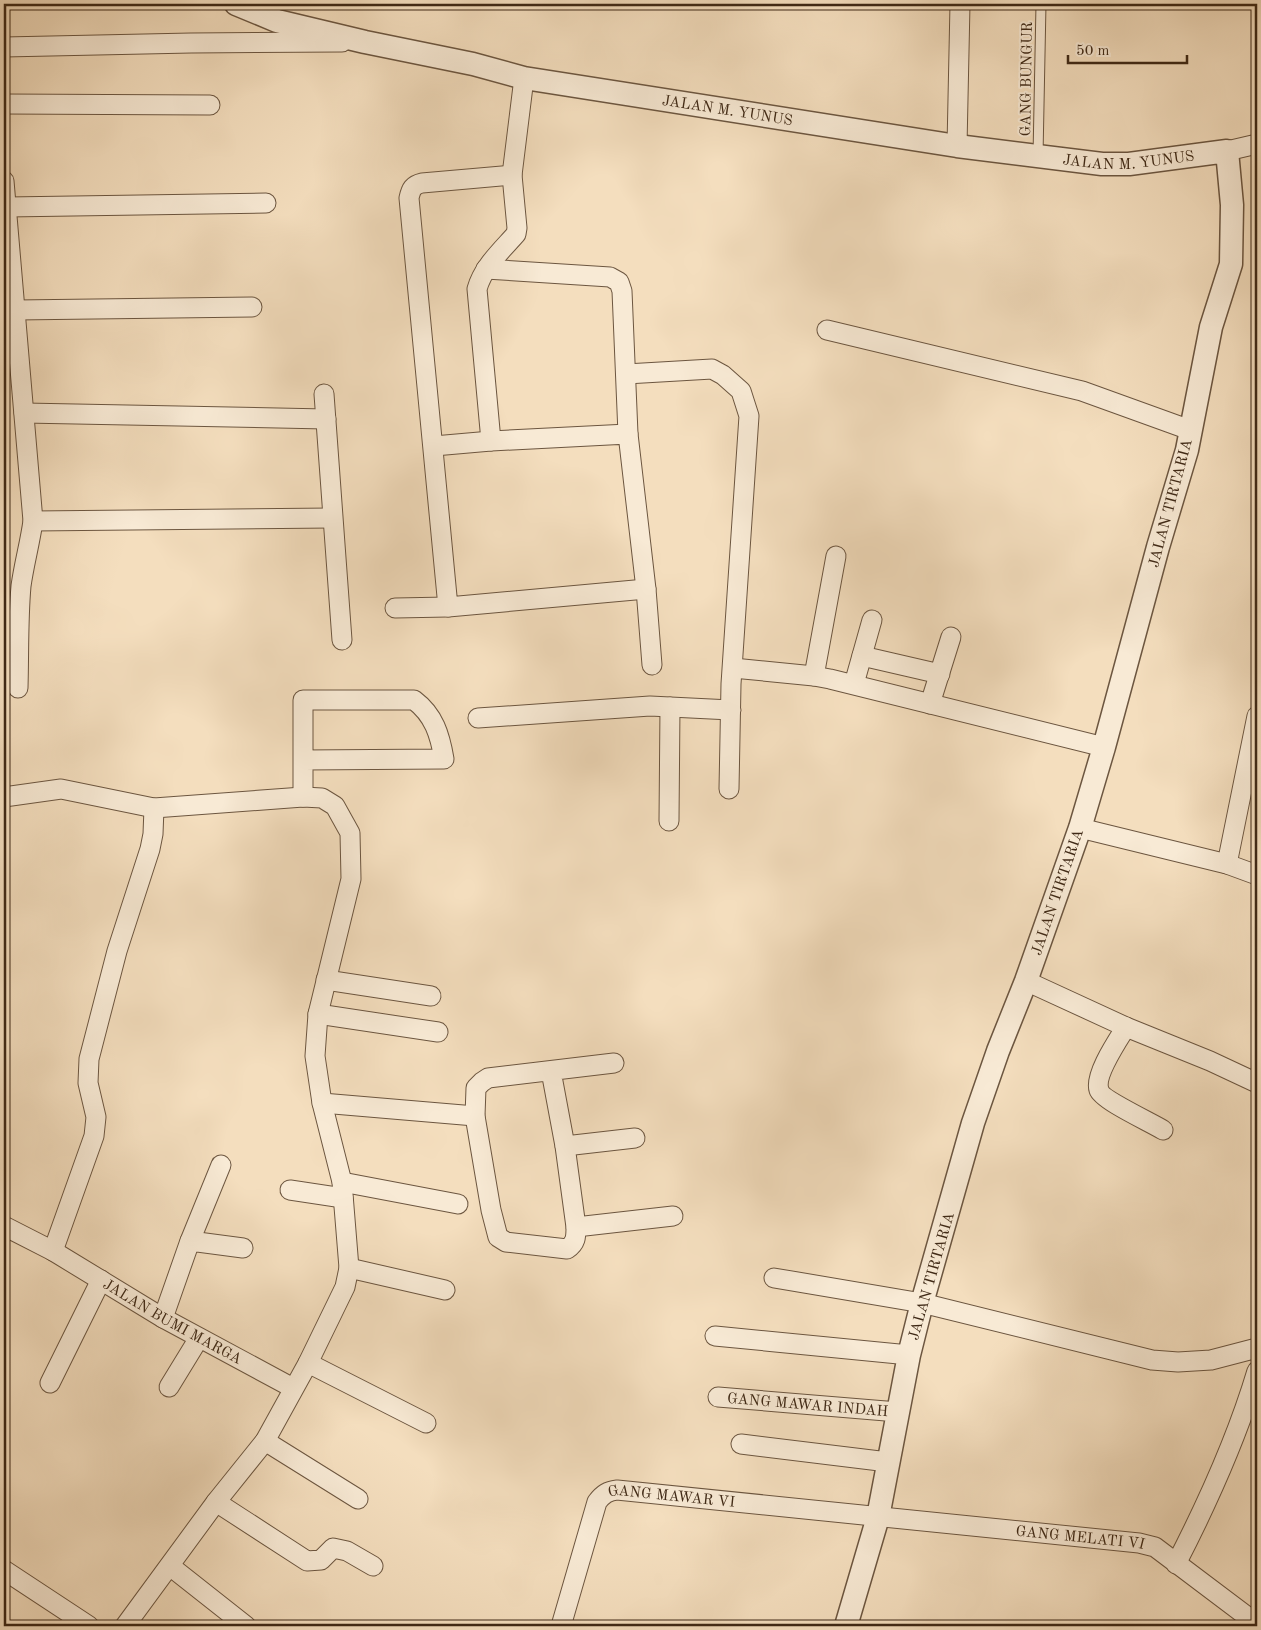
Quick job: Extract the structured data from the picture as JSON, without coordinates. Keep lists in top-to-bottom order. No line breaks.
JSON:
{"streets":{"street":["JALAN M. YUNUS","JALAN TIRTARIA","JALAN BUMI MARGA","GANG MAWAR INDAH","GANG MAWAR VI","GANG MELATI VI"],"lane":["GANG BUNGUR"]},"crossings":[["GANG BUNGUR","JALAN M. YUNUS"],["JALAN M. YUNUS","JALAN TIRTARIA"],["JALAN TIRTARIA","GANG MAWAR INDAH"],["JALAN TIRTARIA","GANG MAWAR VI"],["JALAN TIRTARIA","GANG MELATI VI"],["GANG MAWAR VI","GANG MELATI VI"]],"scale_bar":"50 m"}
